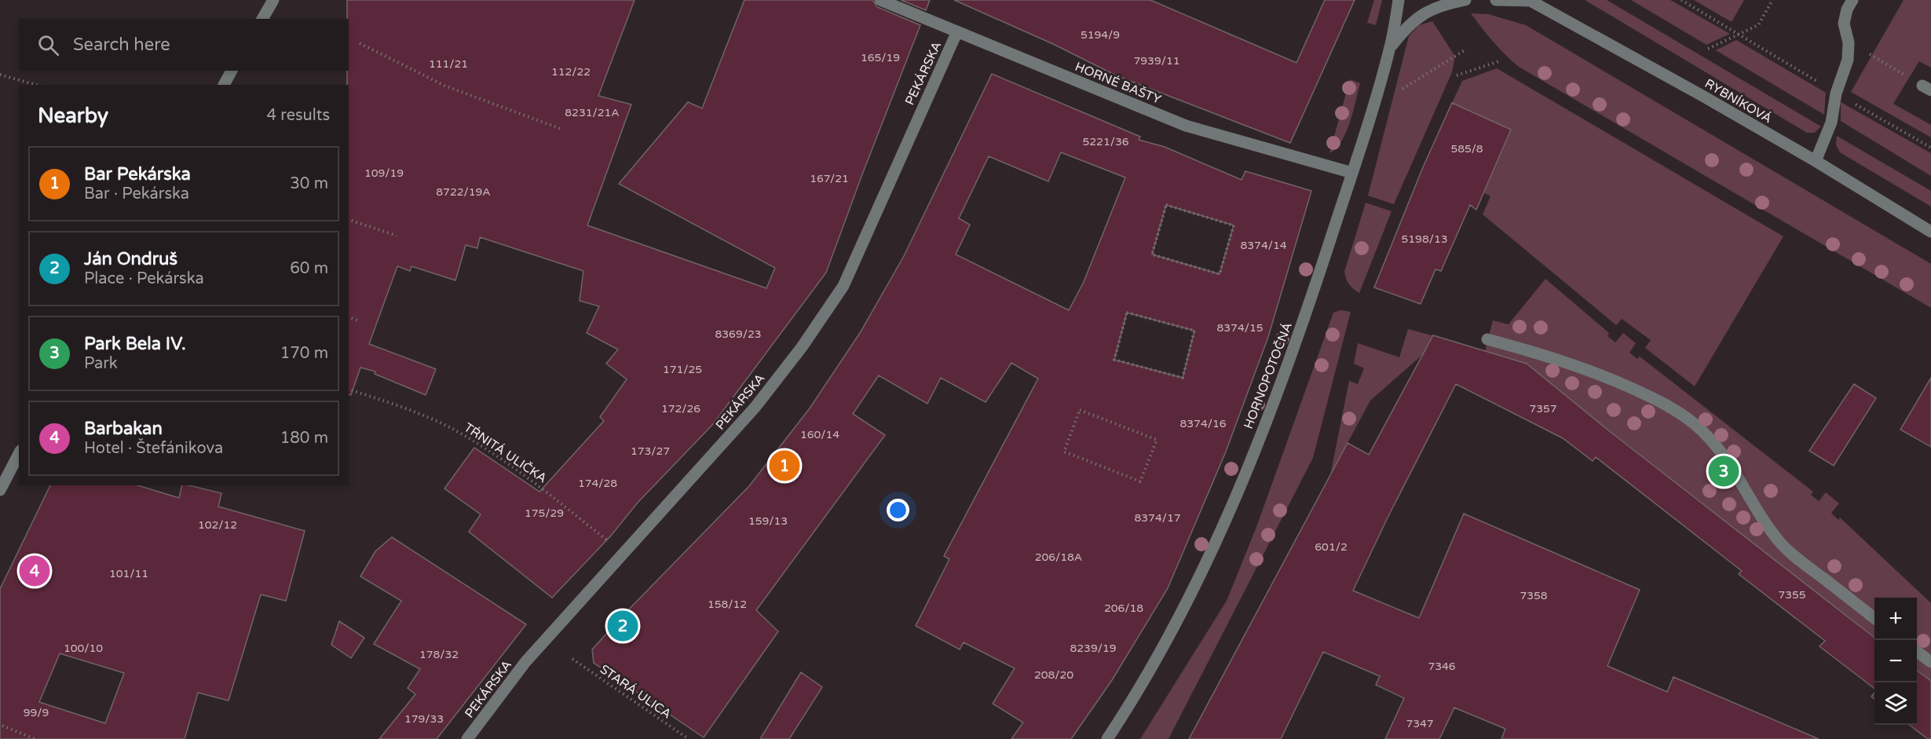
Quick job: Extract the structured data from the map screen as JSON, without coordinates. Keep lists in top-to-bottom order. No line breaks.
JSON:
{"streets":{"street":["PEKÁRSKA","HORNÉ BAŠTY","RYBNÍKOVÁ","HORNOPOTOČNÁ"],"path":["TŔNITÁ ULIČKA","STARÁ ULICA"]},"crossings":[["PEKÁRSKA","HORNÉ BAŠTY"],["HORNÉ BAŠTY","HORNOPOTOČNÁ"]],"house_numbers":["5194/9","165/19","7939/11","111/21","112/22","8231/21A","5221/36","585/8","109/19","167/21","8722/19A","5198/13","8374/14","8374/15","8369/23","171/25","172/26","7357","8374/16","160/14","173/27","174/28","175/29","8374/17","159/13","102/12","601/2","206/18A","101/11","7355","7358","158/12","206/18","100/10","8239/19","178/32","7346","208/20","99/9","179/33","7347"],"page":{"search":"Search here","heading":["Nearby","4 results"],"list":[{"mark":"1","name":"Bar Pekárska","note":"Bar · Pekárska","value":"30 m"},{"mark":"2","name":"Ján Ondruš","note":"Place · Pekárska","value":"60 m"},{"mark":"3","name":"Park Bela IV.","note":"Park","value":"170 m"},{"mark":"4","name":"Barbakan","note":"Hotel · Štefánikova","value":"180 m"}],"pins":["1","3","4","2"],"map_buttons":["+","−"]}}
